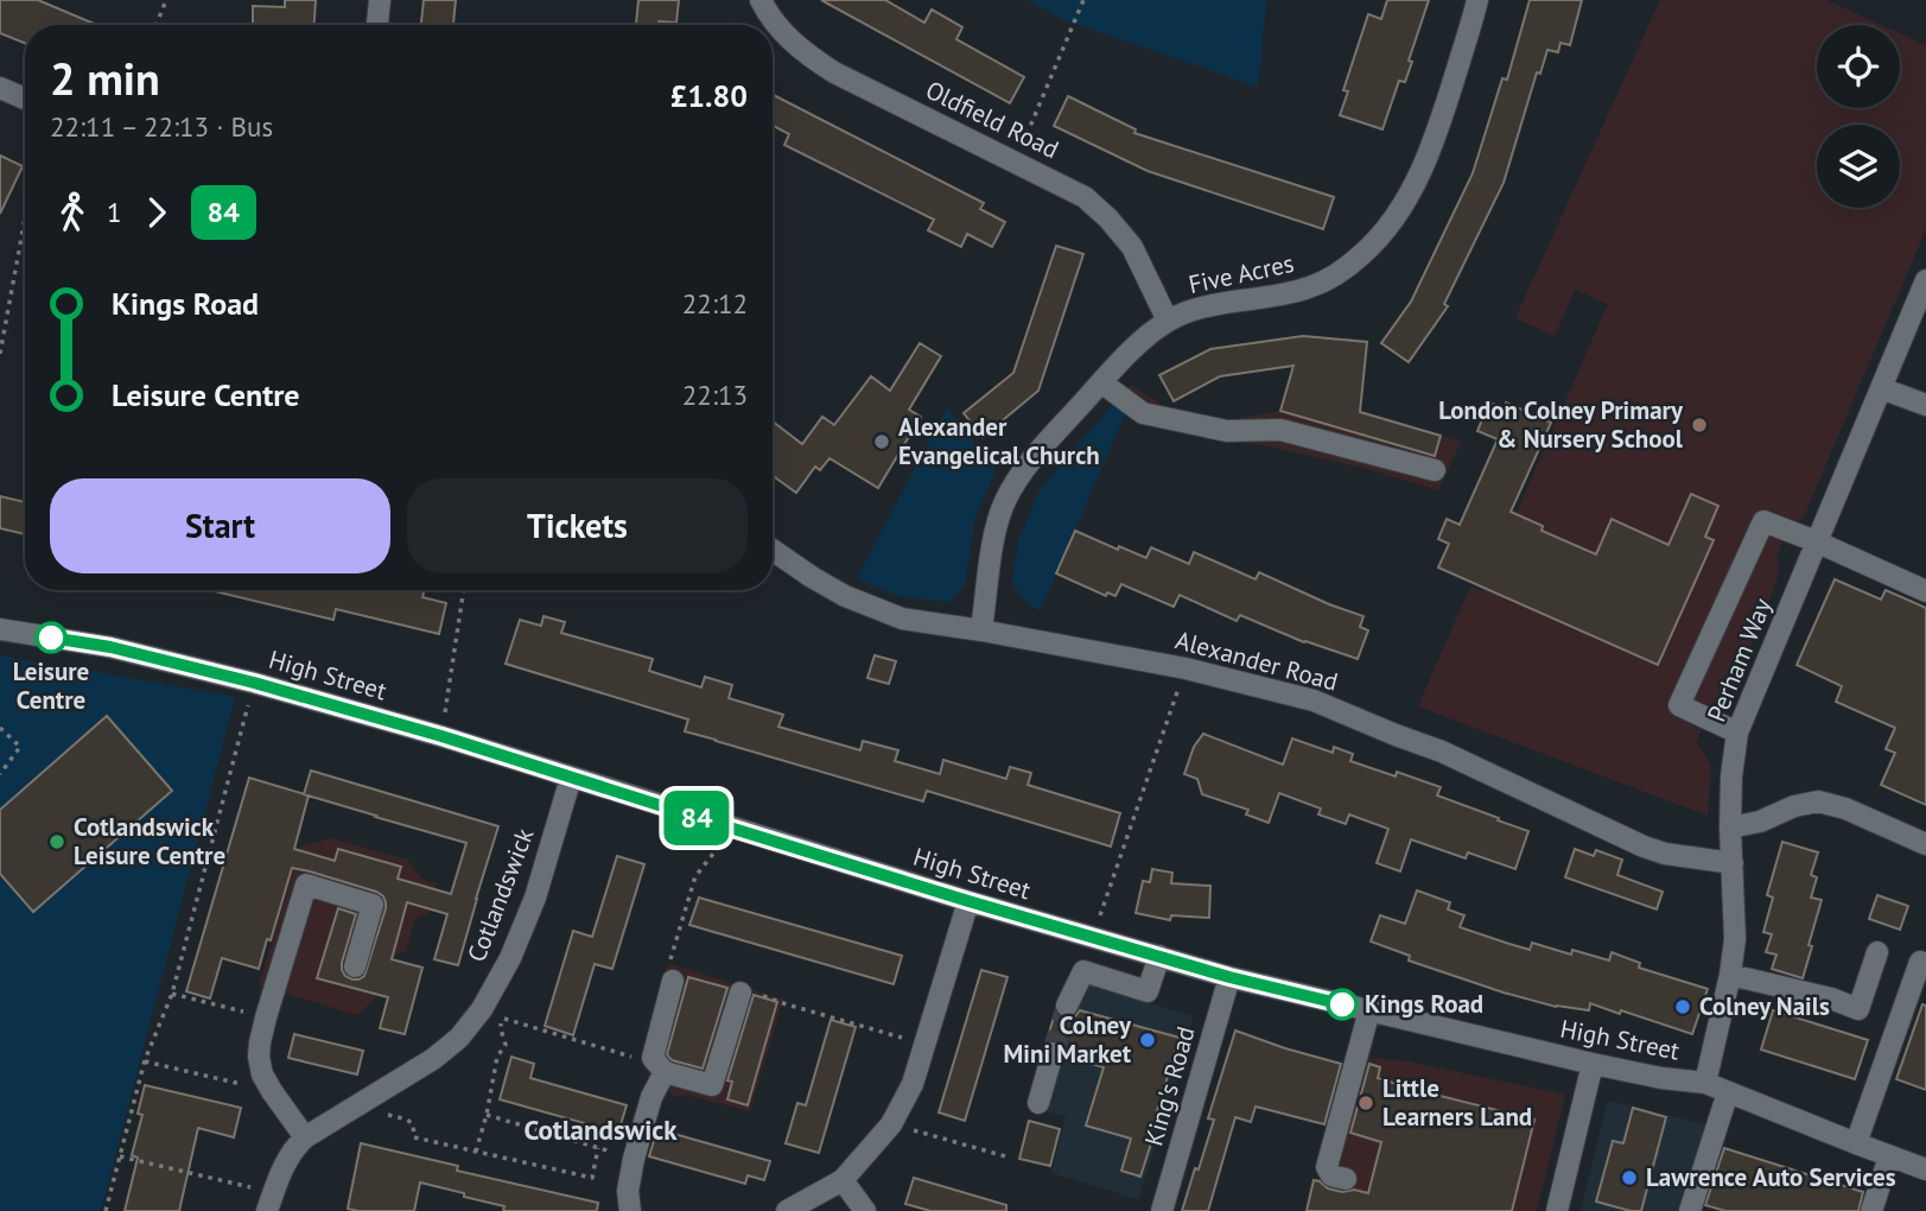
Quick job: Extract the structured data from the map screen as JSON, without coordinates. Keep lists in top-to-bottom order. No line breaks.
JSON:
{"streets":{"street":["Oldfield Road","Five Acres","Perham Way","Alexander Road","High Street","Cotlandswick","King's Road"]},"crossings":[["Oldfield Road","Five Acres"],["Five Acres","Alexander Road"],["Perham Way","Alexander Road"],["Perham Way","High Street"],["High Street","Cotlandswick"],["High Street","King's Road"]],"districts":["Cotlandswick"],"places":["London Colney Primary & Nursery School","Alexander Evangelical Church","Leisure Centre","Cotlandswick Leisure Centre","Kings Road","Colney Nails","Colney Mini Market","Little Learners Land","Lawrence Auto Services"],"lines":["bus line 84"],"page":{"on_map":"84","heading":["2 min","22:11 – 22:13 · Bus","£1.80"],"legs":["1","84"],"list":[{"name":"Kings Road","value":"22:12"},{"name":"Leisure Centre","value":"22:13"}],"buttons":["Start","Tickets"]}}
